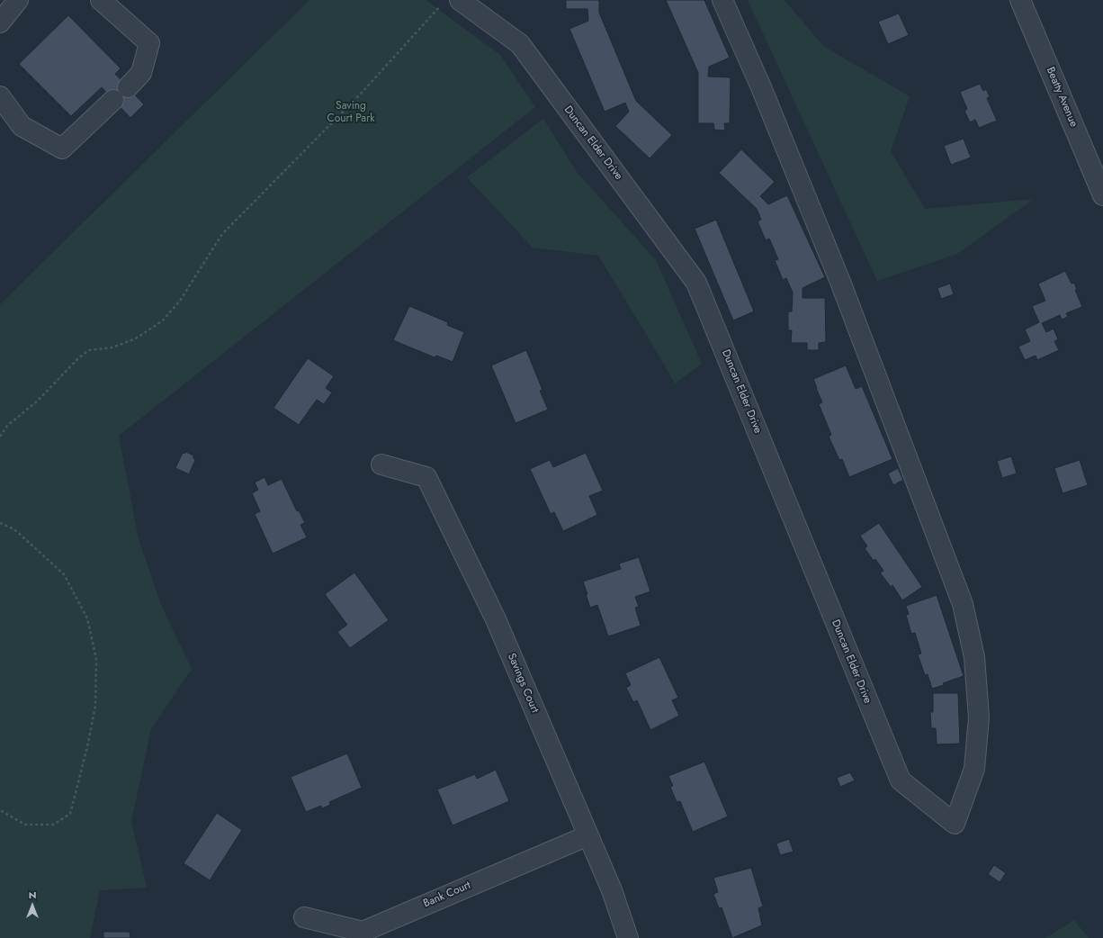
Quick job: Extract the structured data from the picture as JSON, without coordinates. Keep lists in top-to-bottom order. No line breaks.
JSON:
{"streets":{"street":["Beatty Avenue","Duncan Elder Drive","Savings Court","Bank Court"]},"crossings":[["Savings Court","Bank Court"]],"parks":["Saving Court Park"],"north":"top"}
